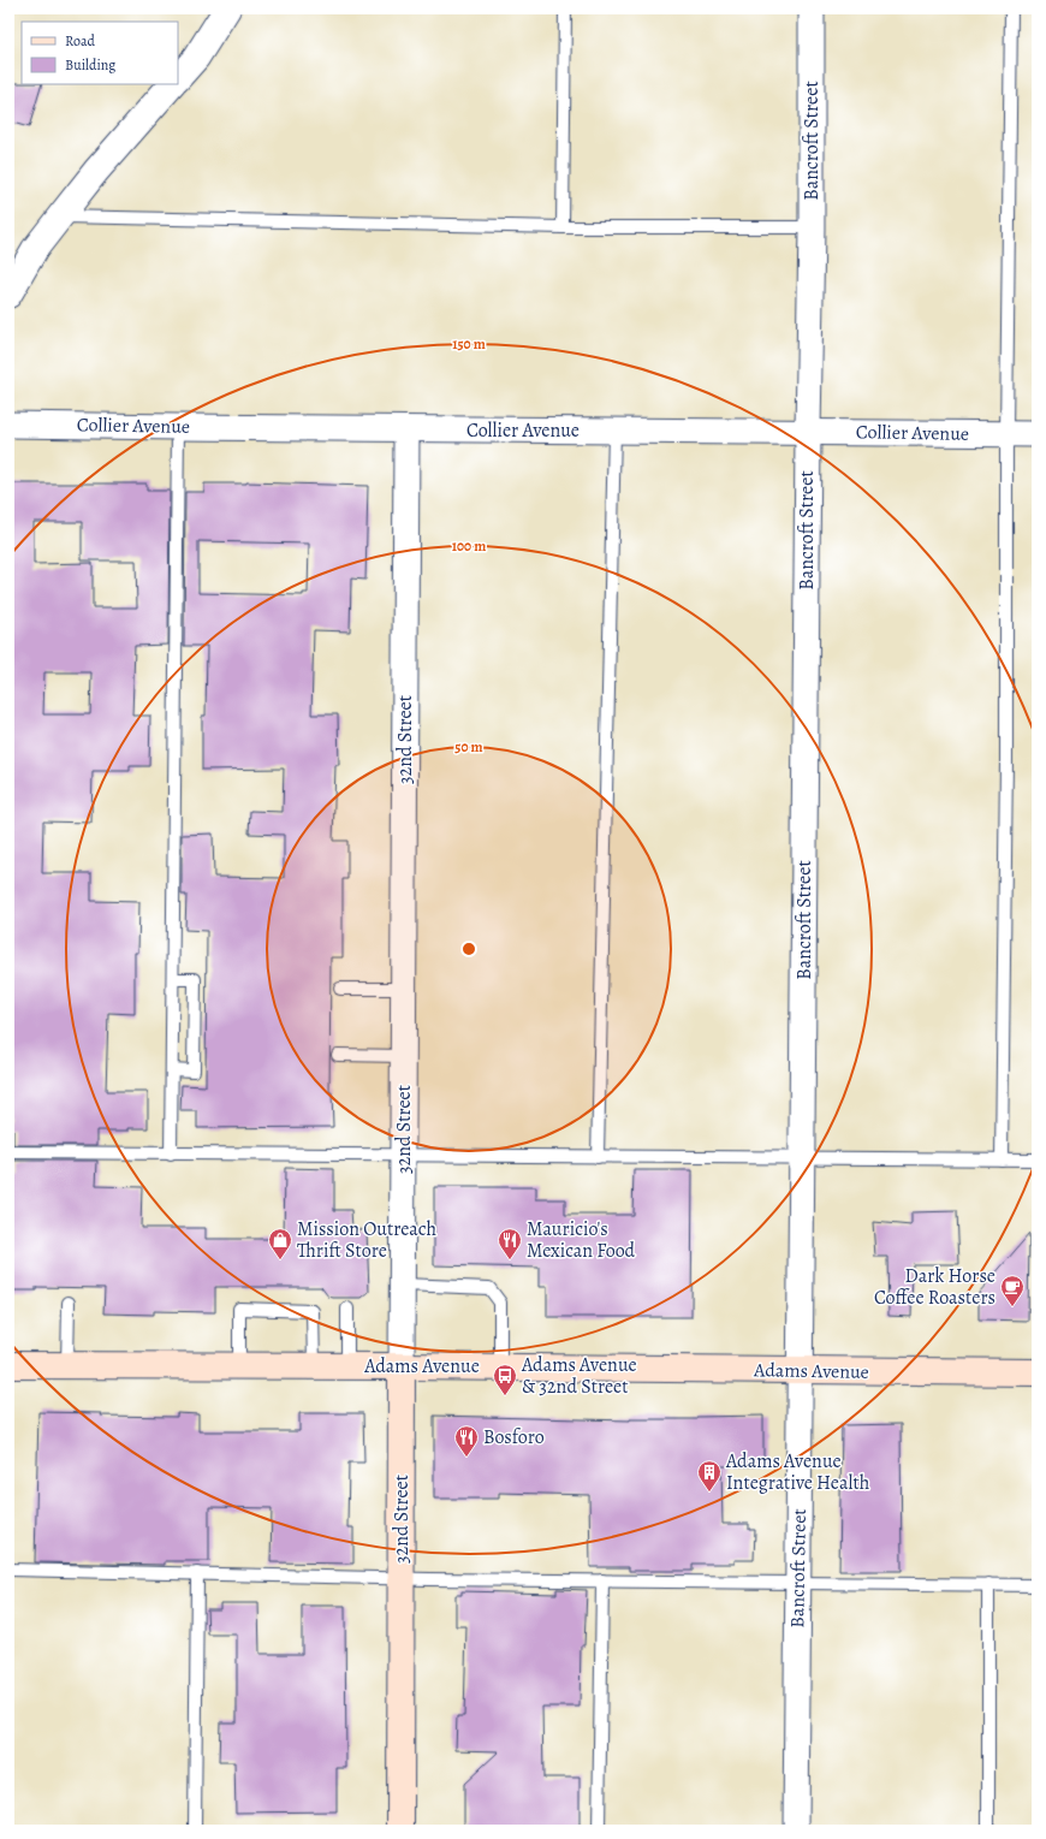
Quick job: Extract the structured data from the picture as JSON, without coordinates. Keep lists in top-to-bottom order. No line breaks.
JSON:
{"streets":{"main road":["32nd Street","Adams Avenue"],"street":["Bancroft Street","Collier Avenue"]},"crossings":[["Bancroft Street","Collier Avenue"],["Bancroft Street","Adams Avenue"],["Collier Avenue","32nd Street"],["32nd Street","Adams Avenue"]],"places":{"shop":["Mission Outreach Thrift Store"],"restaurant":["Mauricio's Mexican Food","Bosforo"],"cafe":["Dark Horse Coffee Roasters"],"bus stop":["Adams Avenue & 32nd Street"],"building":["Adams Avenue Integrative Health"]},"legend":["Road","Building"],"rings":["150 m","100 m","50 m"]}
